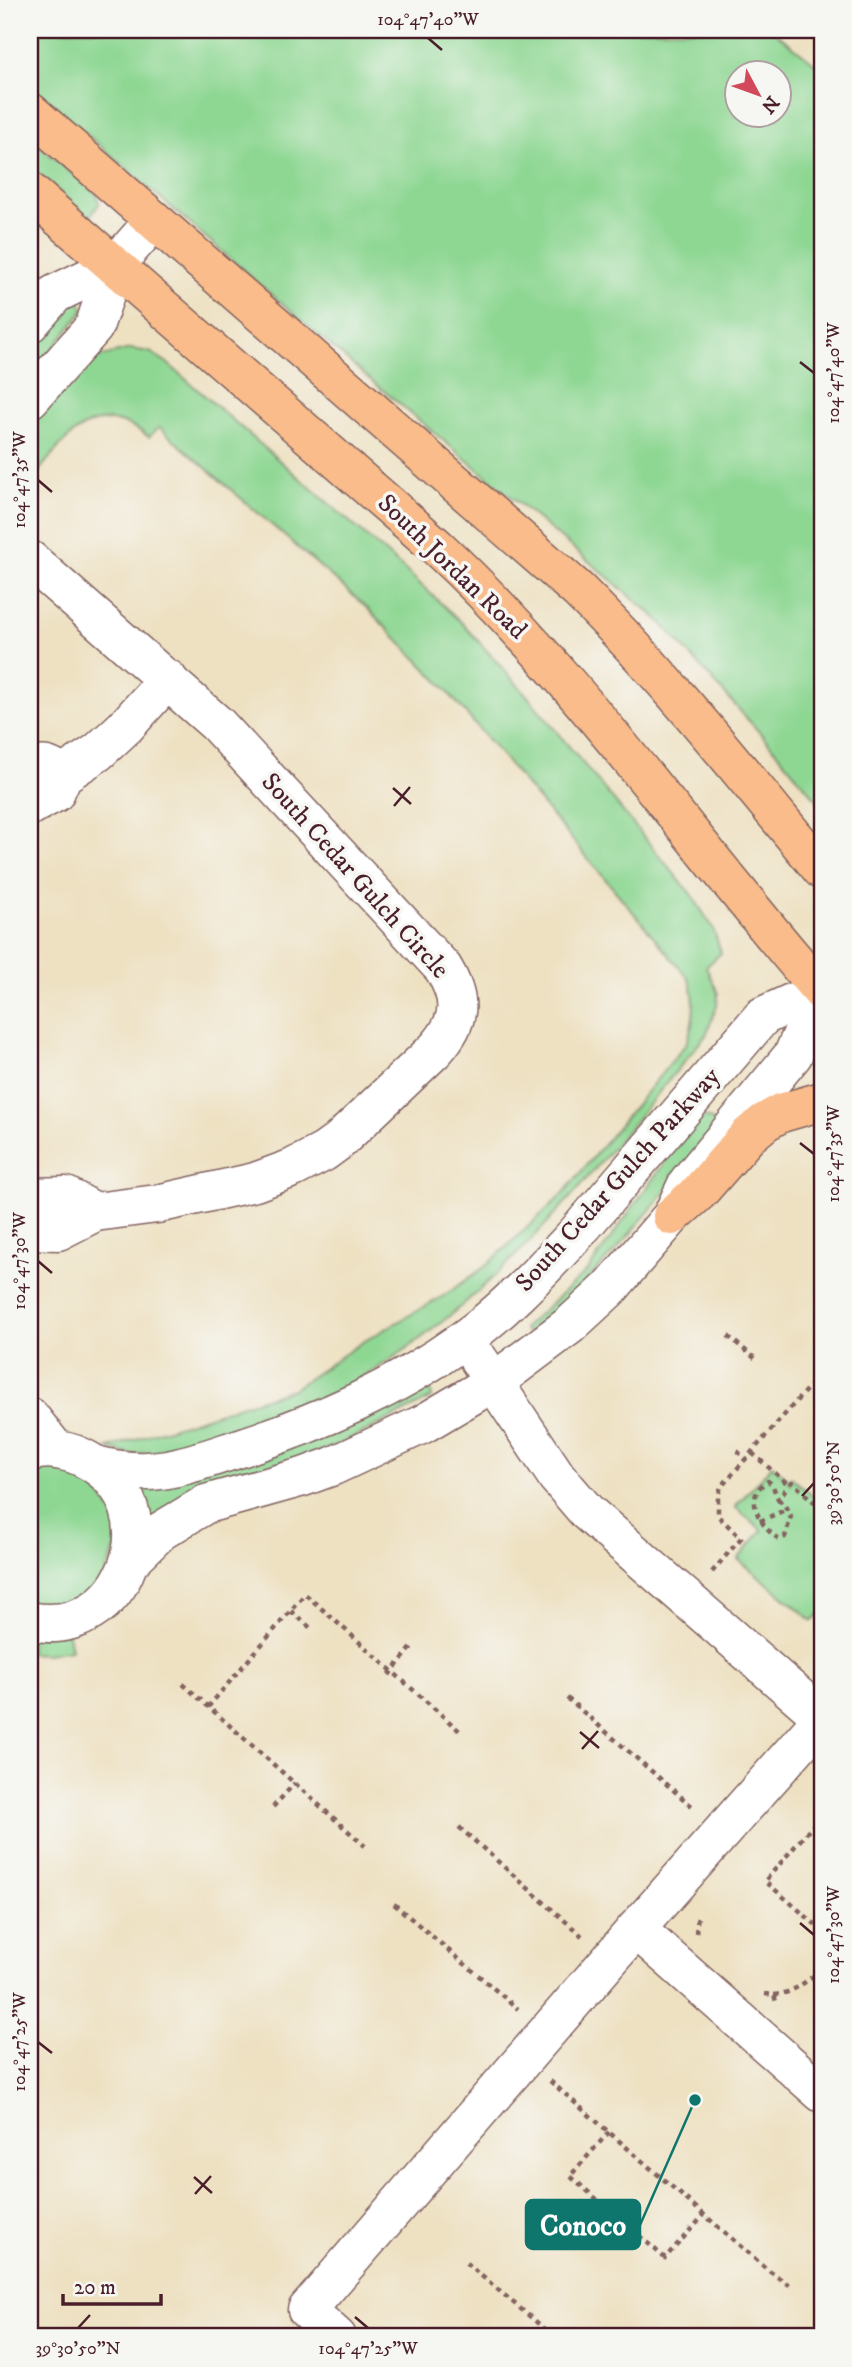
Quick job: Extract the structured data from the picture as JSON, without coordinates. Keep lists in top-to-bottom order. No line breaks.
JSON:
{"streets":{"main road":["South Jordan Road"],"street":["South Cedar Gulch Circle","South Cedar Gulch Parkway"]},"crossings":[["South Jordan Road","South Cedar Gulch Parkway"]],"places":["Conoco"],"scale_bar":"20 m","north":"bottom right","coordinates":["104°47'40\"W","104°47'35\"W","104°47'30\"W","39°30'50\"N","104°47'25\"W"]}
